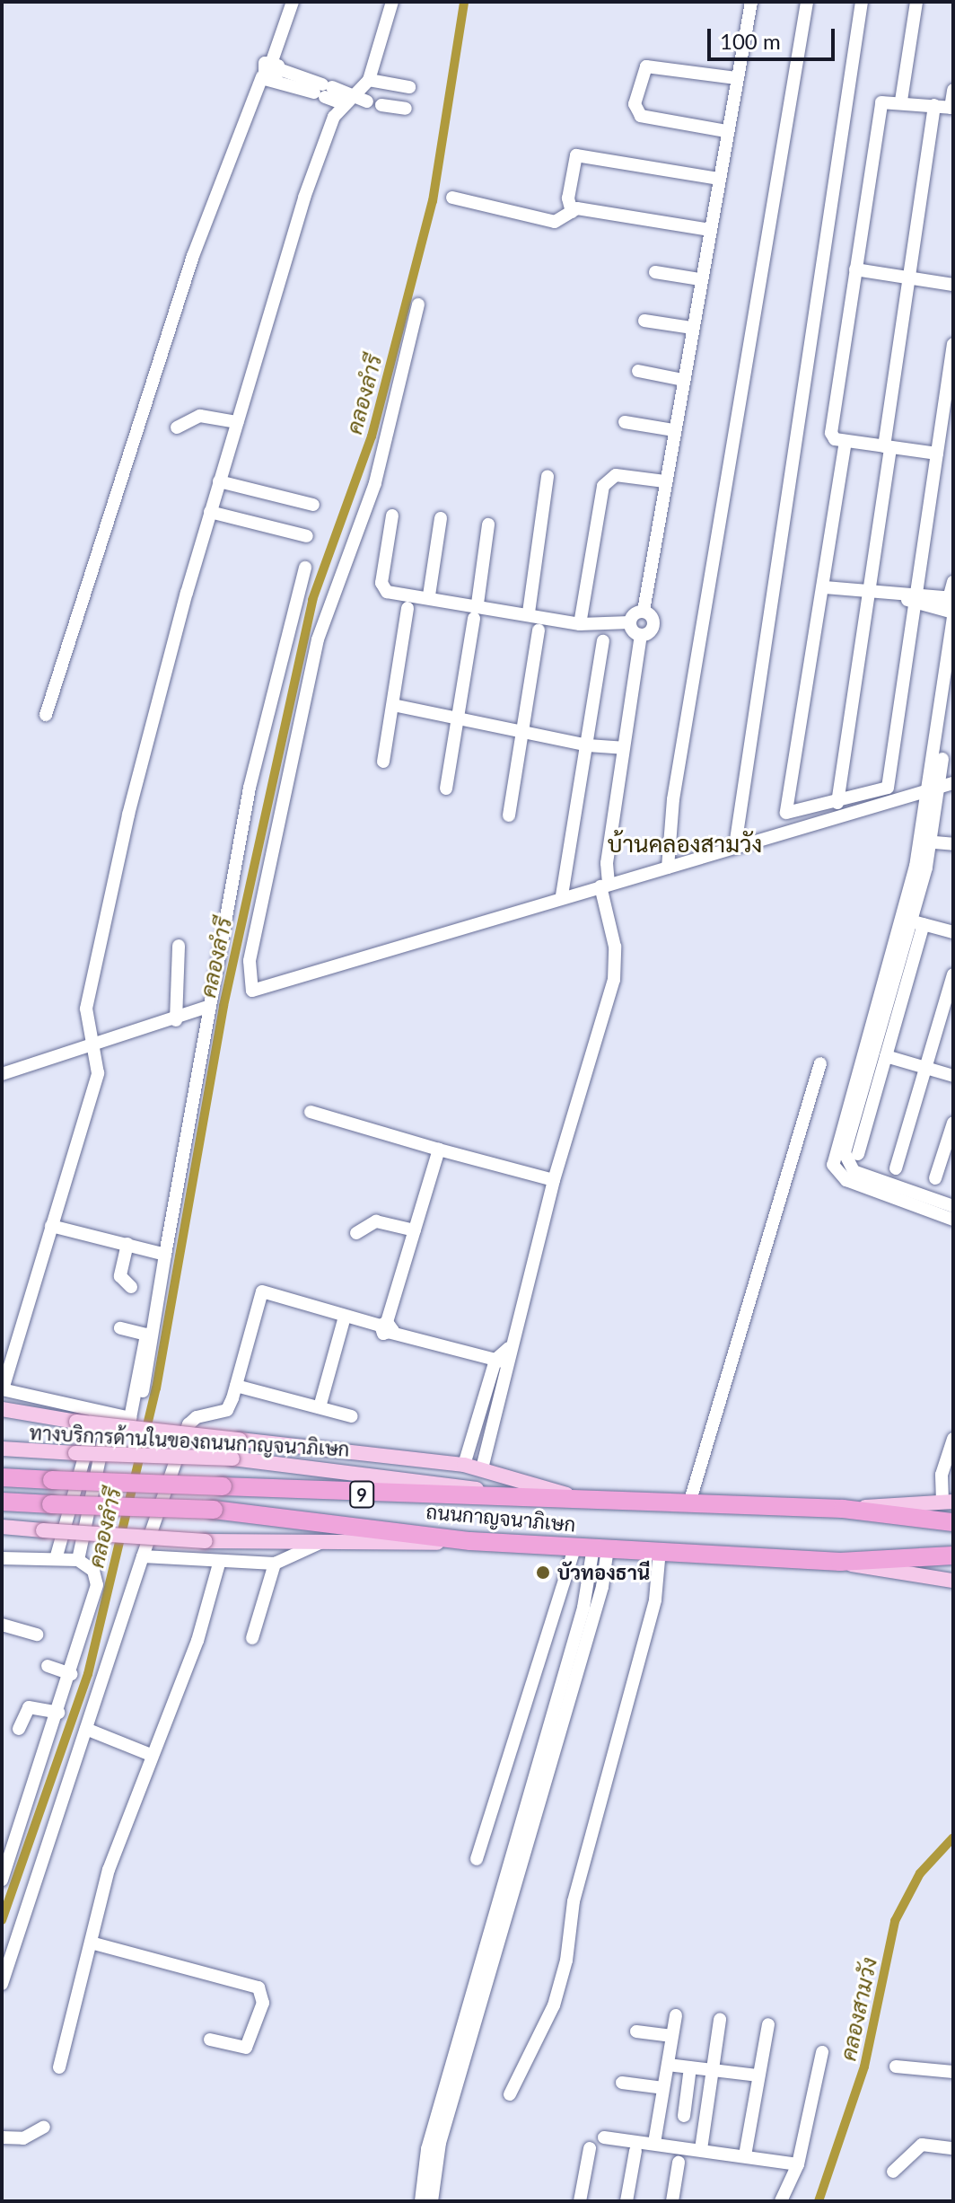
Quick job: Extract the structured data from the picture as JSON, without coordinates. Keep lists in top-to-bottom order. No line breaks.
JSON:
{"streets":{"highway":["9","ถนนกาญจนาภิเษก"],"main road":["ทางบริการด้านในของถนนกาญจนาภิเษก"]},"crossings":[["ทางบริการด้านในของถนนกาญจนาภิเษก","ถนนกาญจนาภิเษก"]],"districts":["บ้านคลองสามวัง"],"water":["คลองลำรี","คลองสามวัง"],"places":["บัวทองธานี"],"scale_bar":"100 m"}
